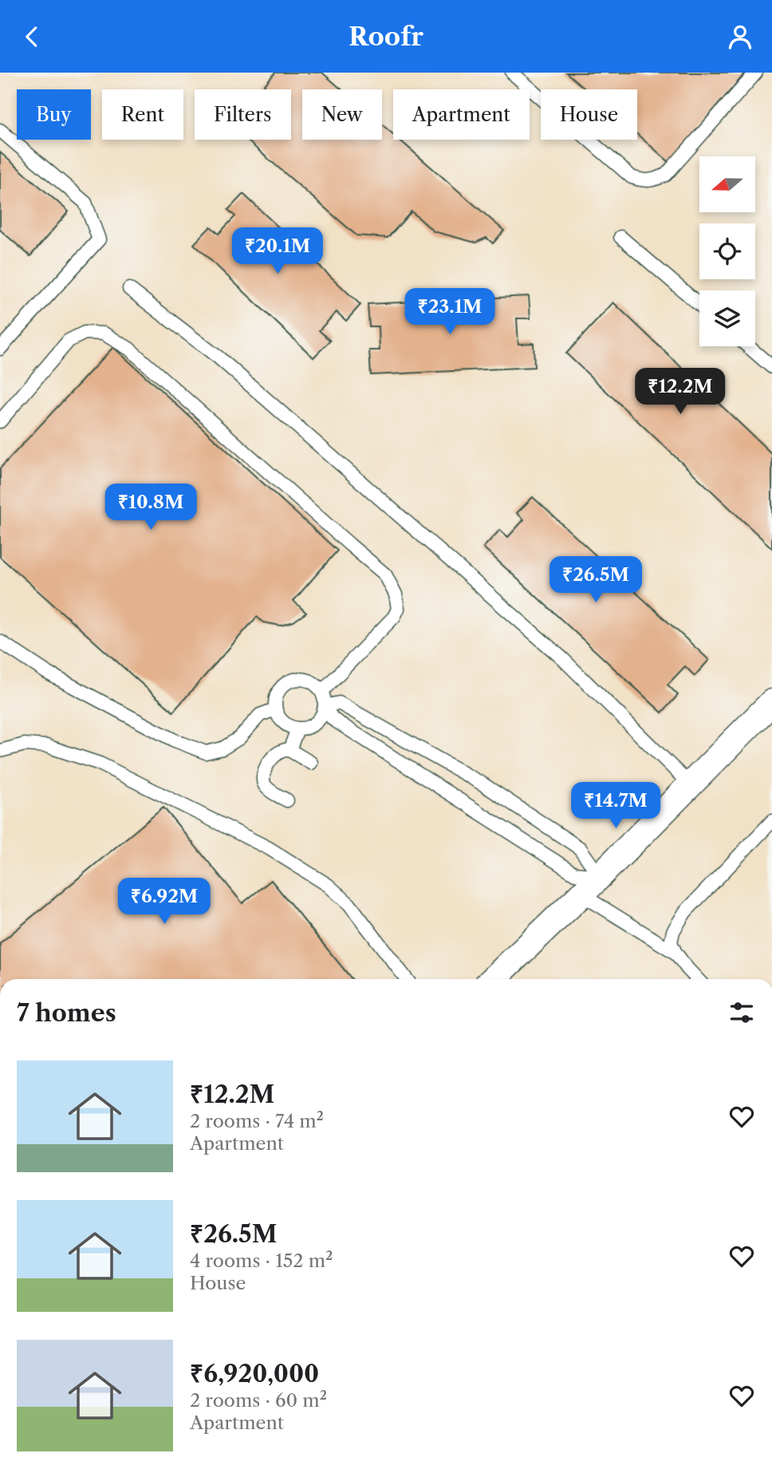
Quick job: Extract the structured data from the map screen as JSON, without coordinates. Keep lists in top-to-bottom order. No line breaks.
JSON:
{"north":"left","page":{"header":"Roofr","chip":["Buy","Rent","Filters","New","Apartment","House"],"price":["₹20.1M","₹23.1M","₹12.2M","₹10.8M","₹26.5M","₹14.7M","₹6.92M"],"heading":"7 homes","list":[{"name":"₹12.2M","note":"2 rooms · 74 m² · Apartment"},{"name":"₹26.5M","note":"4 rooms · 152 m² · House"},{"name":"₹6,920,000","note":"2 rooms · 60 m² · Apartment"}]}}
